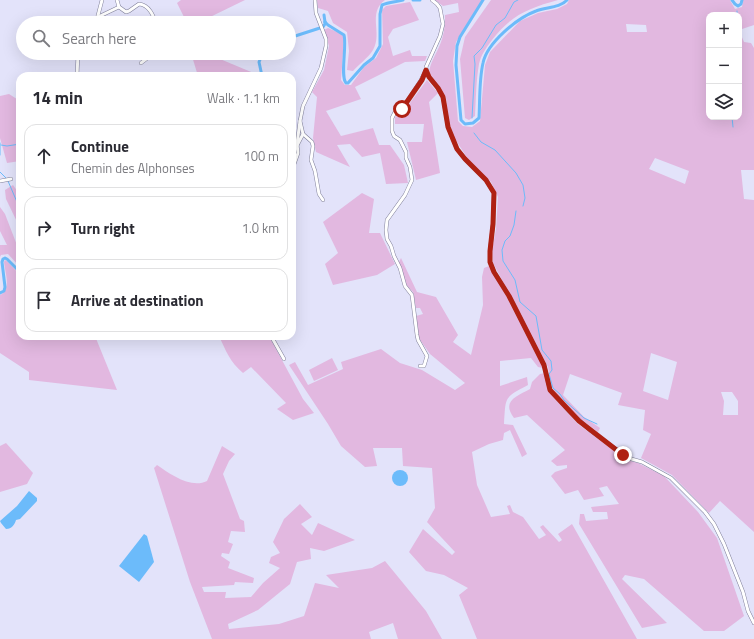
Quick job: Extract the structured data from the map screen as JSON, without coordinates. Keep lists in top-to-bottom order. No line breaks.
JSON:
{"page":{"map_buttons":["+","−"],"search":"Search here","heading":["14 min","Walk · 1.1 km"],"list":[["Continue","Chemin des Alphonses","100 m"],["Turn right","1.0 km"],"Arrive at destination"]}}
